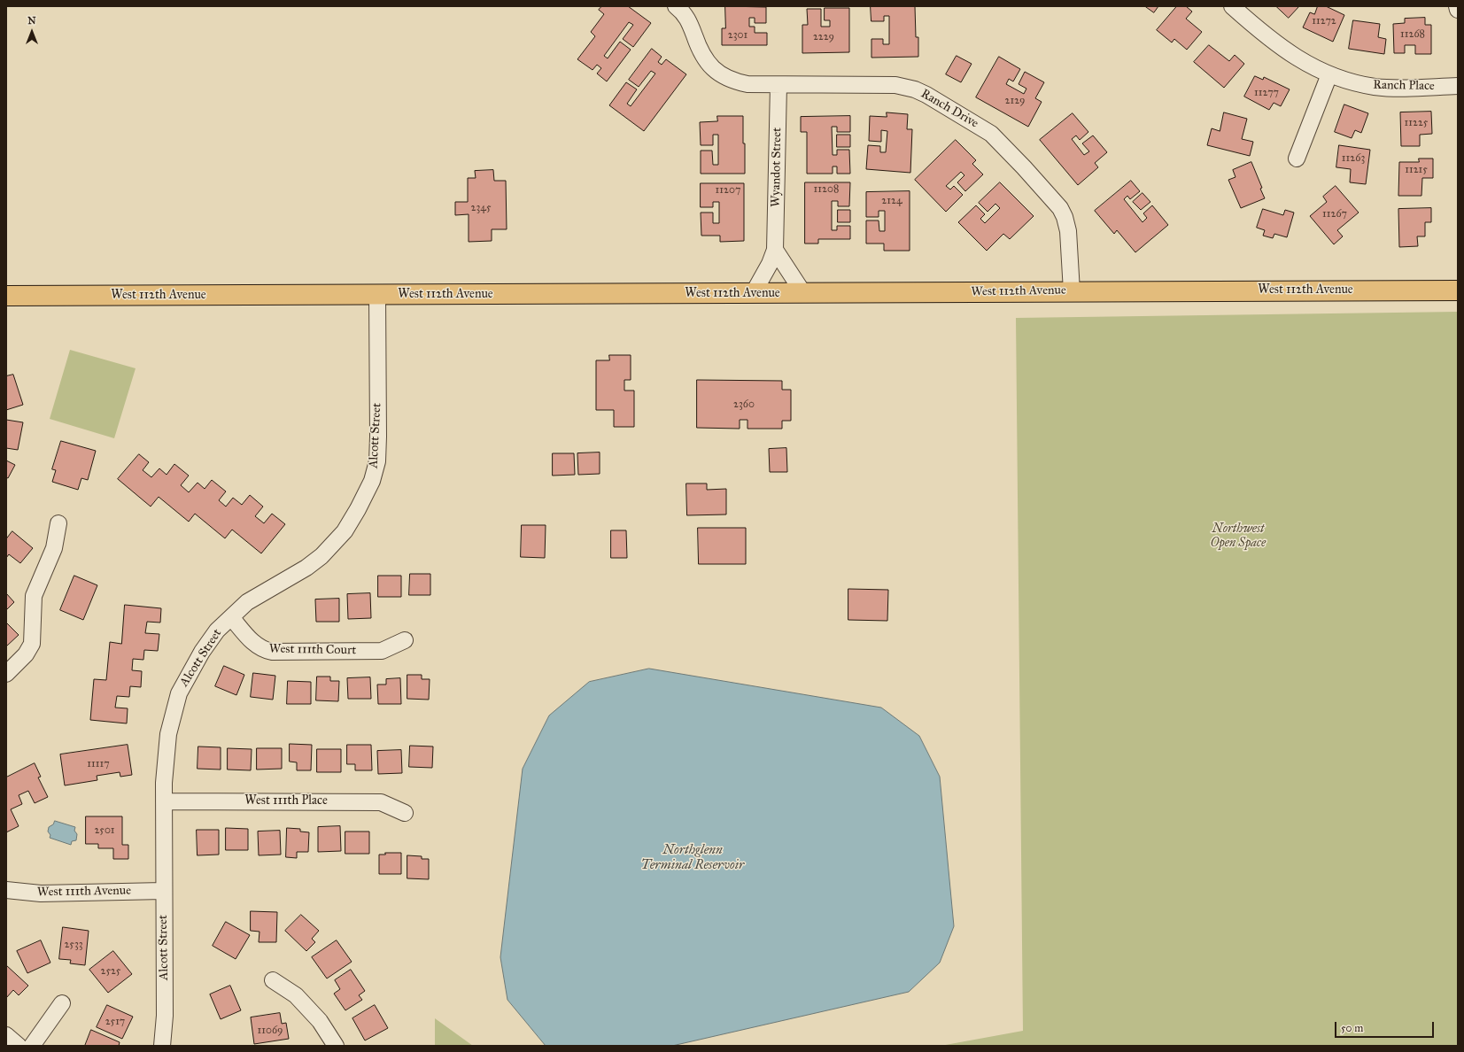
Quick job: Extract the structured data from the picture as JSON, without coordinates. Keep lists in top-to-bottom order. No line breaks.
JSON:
{"streets":{"main road":["West 112th Avenue"],"street":["Ranch Place","Ranch Drive","Wyandot Street","Alcott Street","West 111th Court","West 111th Place","West 111th Avenue"]},"crossings":[["Ranch Drive","Wyandot Street"],["Ranch Drive","West 112th Avenue"],["Wyandot Street","West 112th Avenue"],["West 112th Avenue","Alcott Street"],["Alcott Street","West 111th Court"],["Alcott Street","West 111th Place"],["Alcott Street","West 111th Avenue"]],"water":["Northglenn Terminal Reservoir"],"parks":["Northwest Open Space"],"house_numbers":["11272","11268","2301","2229","11277","2129","11225","11263","11215","11208","11207","2124","2345","11267","2360","11117","2501","2533","2525","2517","11069"],"scale_bar":"50 m","north":"top"}
